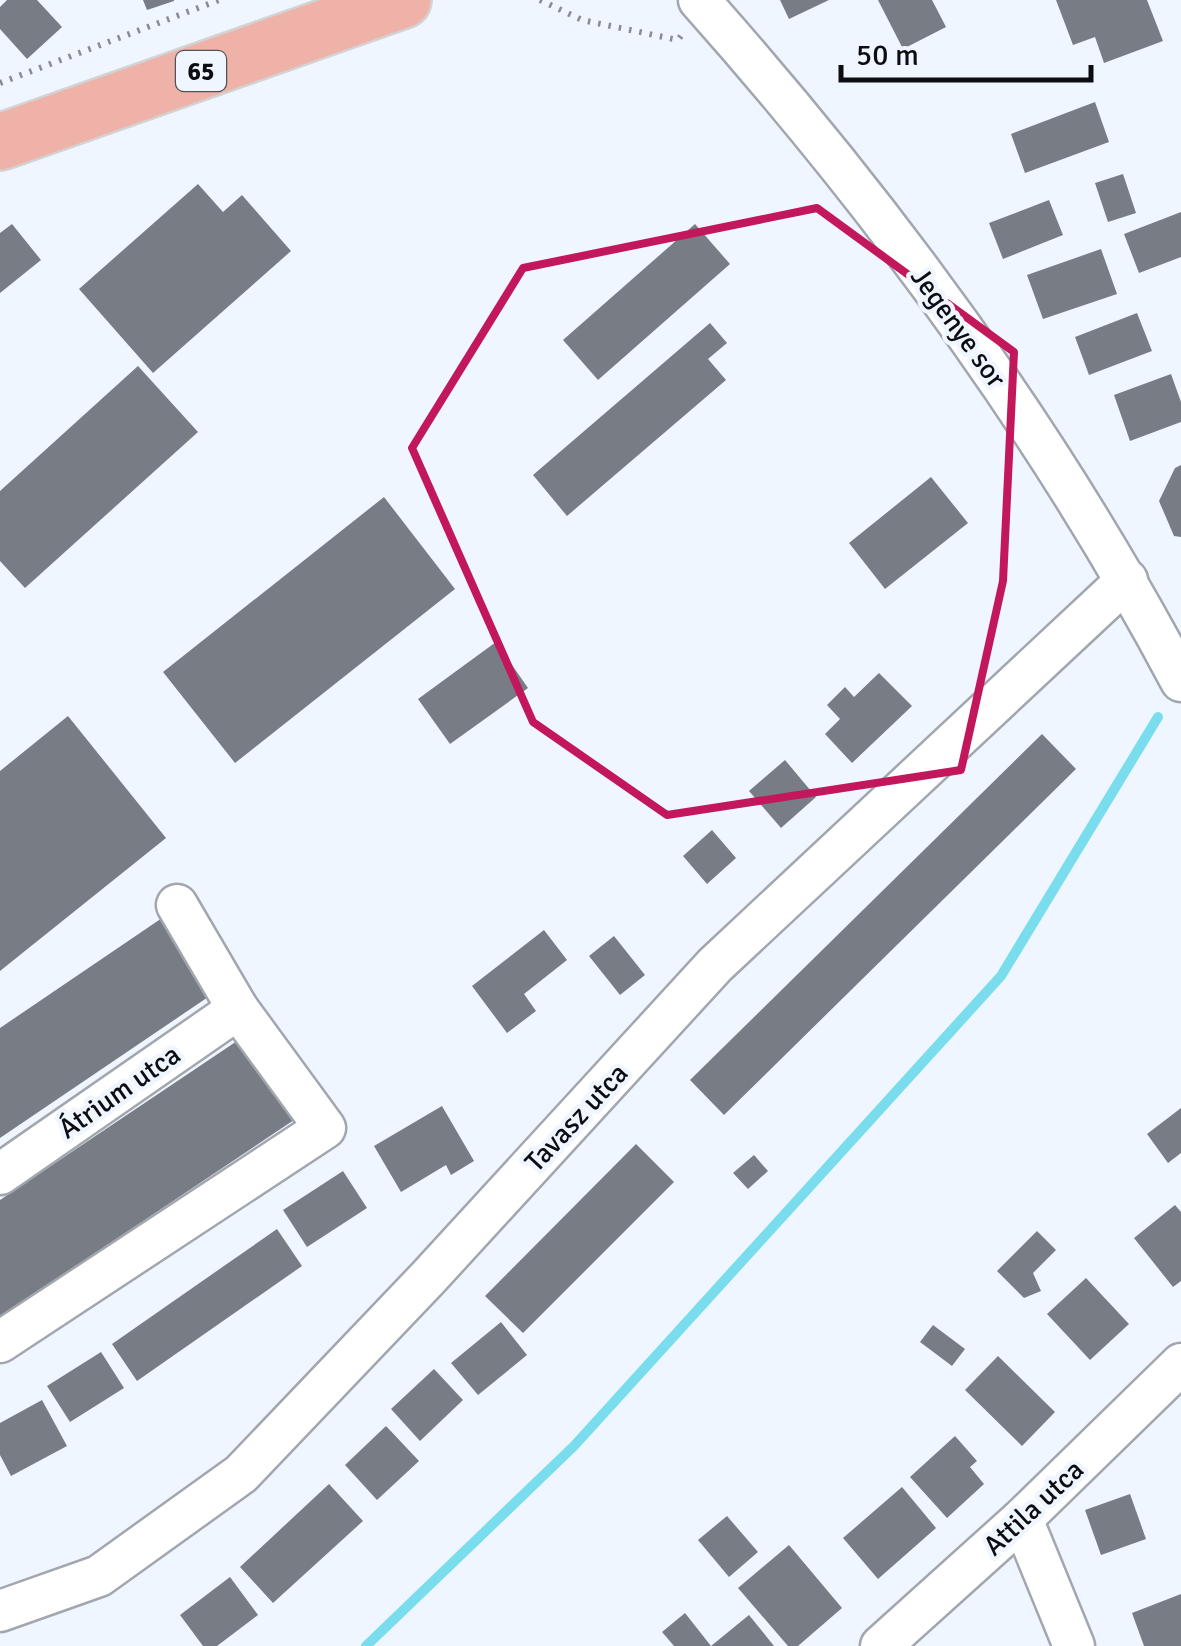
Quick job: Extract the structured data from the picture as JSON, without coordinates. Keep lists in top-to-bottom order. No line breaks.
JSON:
{"streets":{"main road":["65"],"street":["Jegenye sor","Átrium utca","Tavasz utca","Attila utca"]},"crossings":[["Jegenye sor","Tavasz utca"]],"scale_bar":"50 m"}
